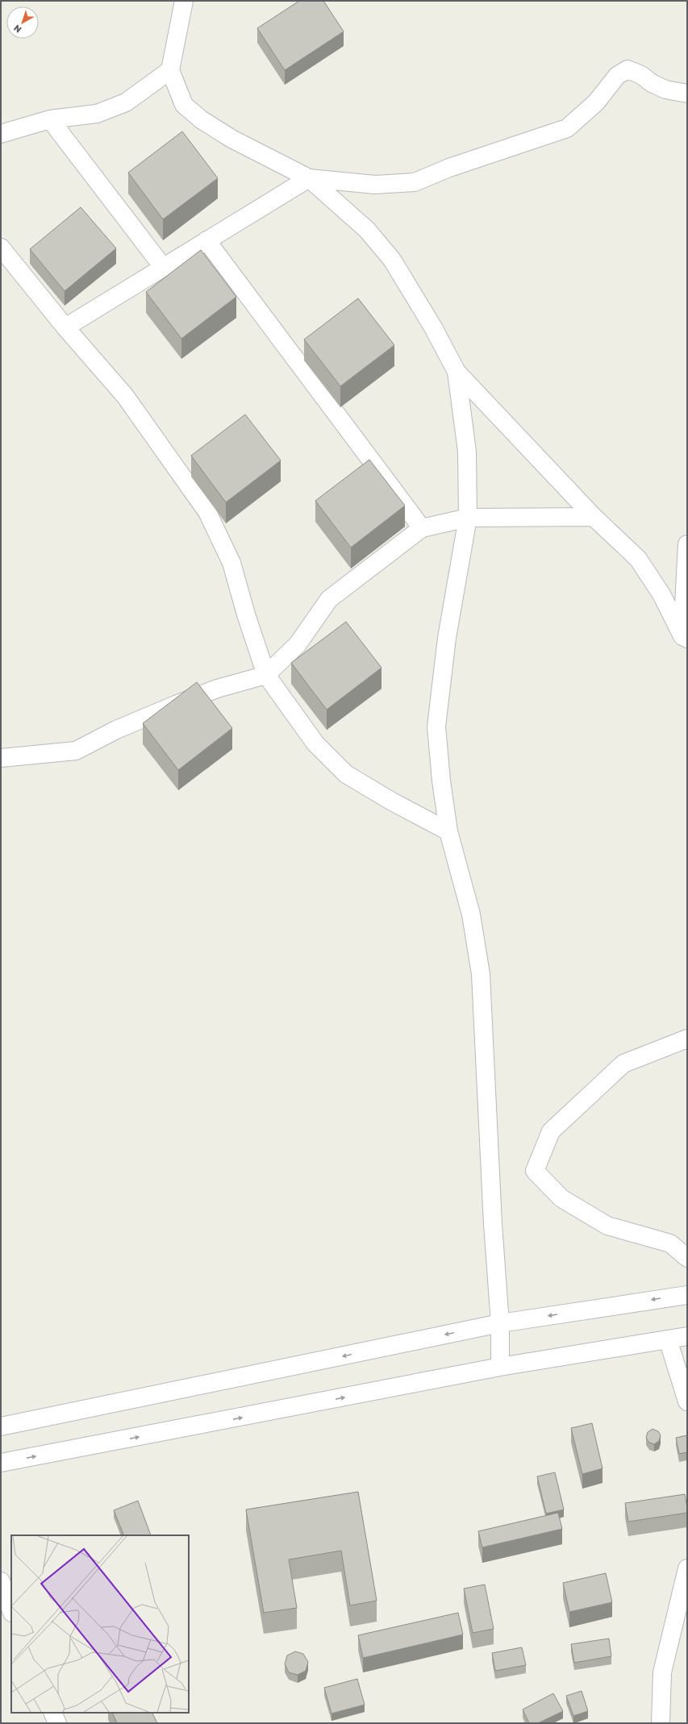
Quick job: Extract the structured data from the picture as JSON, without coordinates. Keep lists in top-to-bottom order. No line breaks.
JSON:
{"north":"bottom left"}
